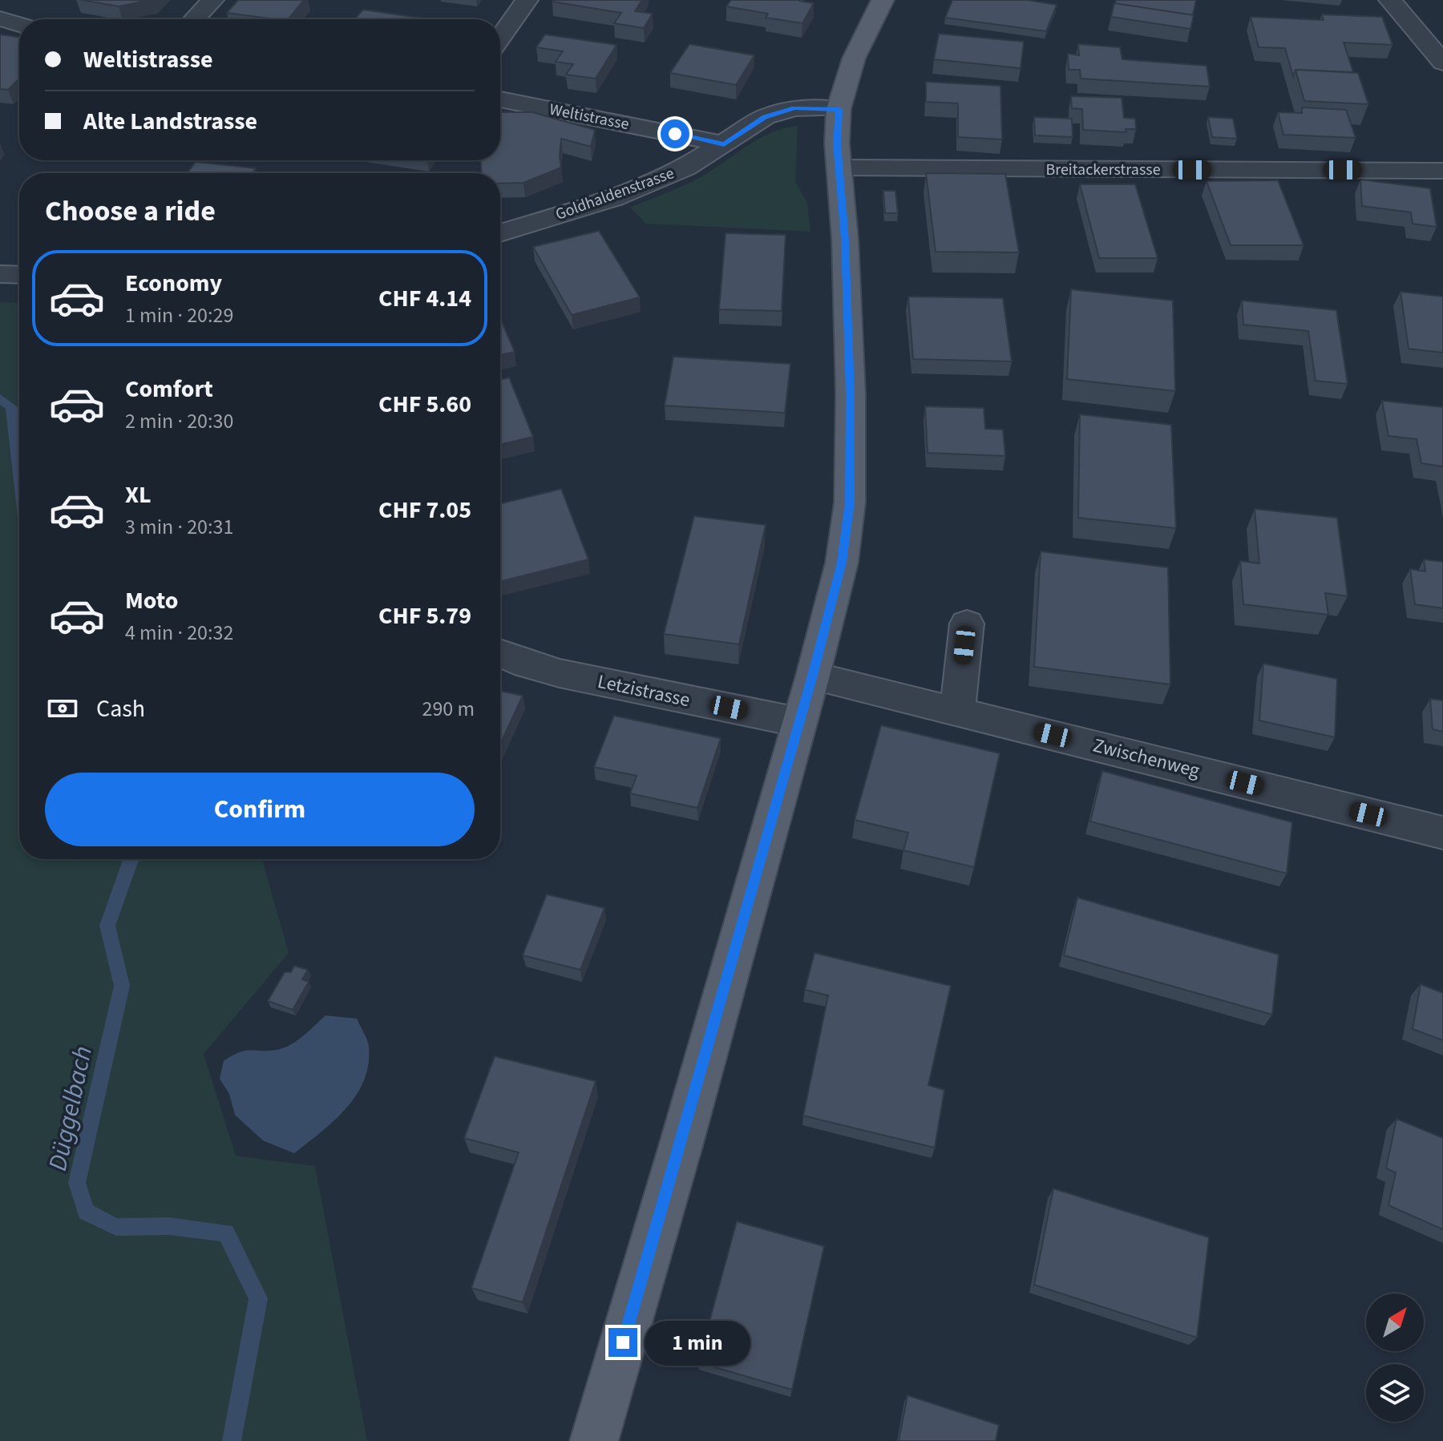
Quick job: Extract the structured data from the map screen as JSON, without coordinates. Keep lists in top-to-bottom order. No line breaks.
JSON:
{"streets":{"street":["Weltistrasse","Breitackerstrasse","Goldhaldenstrasse","Letzistrasse","Zwischenweg"]},"crossings":[["Weltistrasse","Goldhaldenstrasse"]],"water":["Düggelbach"],"north":"top right","page":{"banner":["Weltistrasse","Alte Landstrasse"],"heading":"Choose a ride","list":[{"name":"Economy","note":"1 min · 20:29","value":"CHF 4.14"},{"name":"Comfort","note":"2 min · 20:30","value":"CHF 5.60"},{"name":"XL","note":"3 min · 20:31","value":"CHF 7.05"},{"name":"Moto","note":"4 min · 20:32","value":"CHF 5.79"}],"pay":["Cash","290 m"],"buttons":"Confirm","bubble":"1 min"}}
